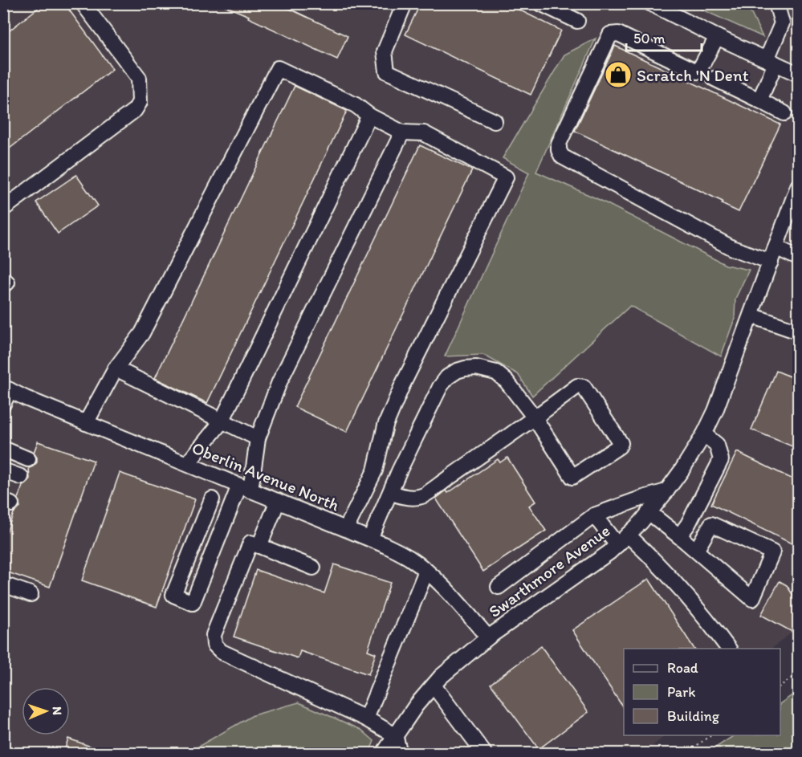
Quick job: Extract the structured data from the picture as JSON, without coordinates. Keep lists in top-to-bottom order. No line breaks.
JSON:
{"streets":{"street":["Oberlin Avenue North","Swarthmore Avenue"]},"crossings":[["Oberlin Avenue North","Swarthmore Avenue"]],"places":{"shop":["Scratch 'N Dent"]},"legend":["Road","Park","Building"],"scale_bar":"50 m","north":"right"}
